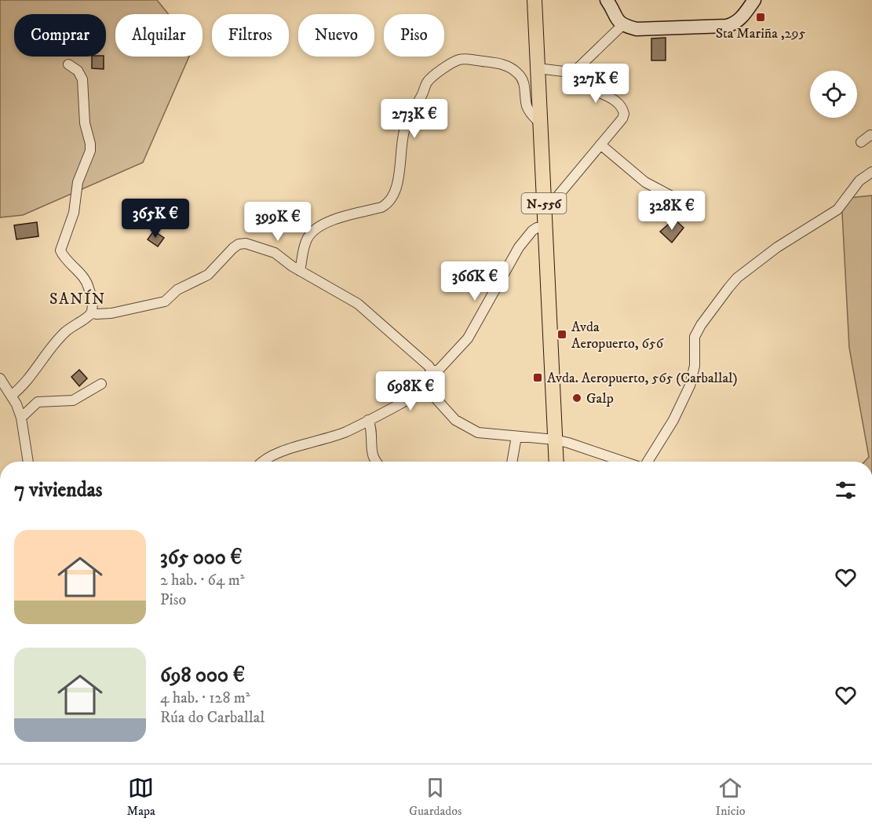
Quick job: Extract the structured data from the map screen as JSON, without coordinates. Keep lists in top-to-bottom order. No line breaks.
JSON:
{"streets":{"main road":["N-556"]},"districts":["SANÍN"],"places":{"transit":["Sta Mariña ,295","Avda Aeropuerto, 656","Avda. Aeropuerto, 565 (Carballal)"],"other":["Galp"]},"page":{"chip":["Comprar","Alquilar","Filtros","Nuevo","Piso"],"price":["327K €","273K €","328K €","365K €","399K €","366K €","698K €"],"heading":"7 viviendas","list":[{"name":"365 000 €","note":"2 hab. · 64 m² · Piso"},{"name":"698 000 €","note":"4 hab. · 128 m² · Rúa do Carballal"}],"tabs":["Mapa","Guardados","Inicio"]}}
